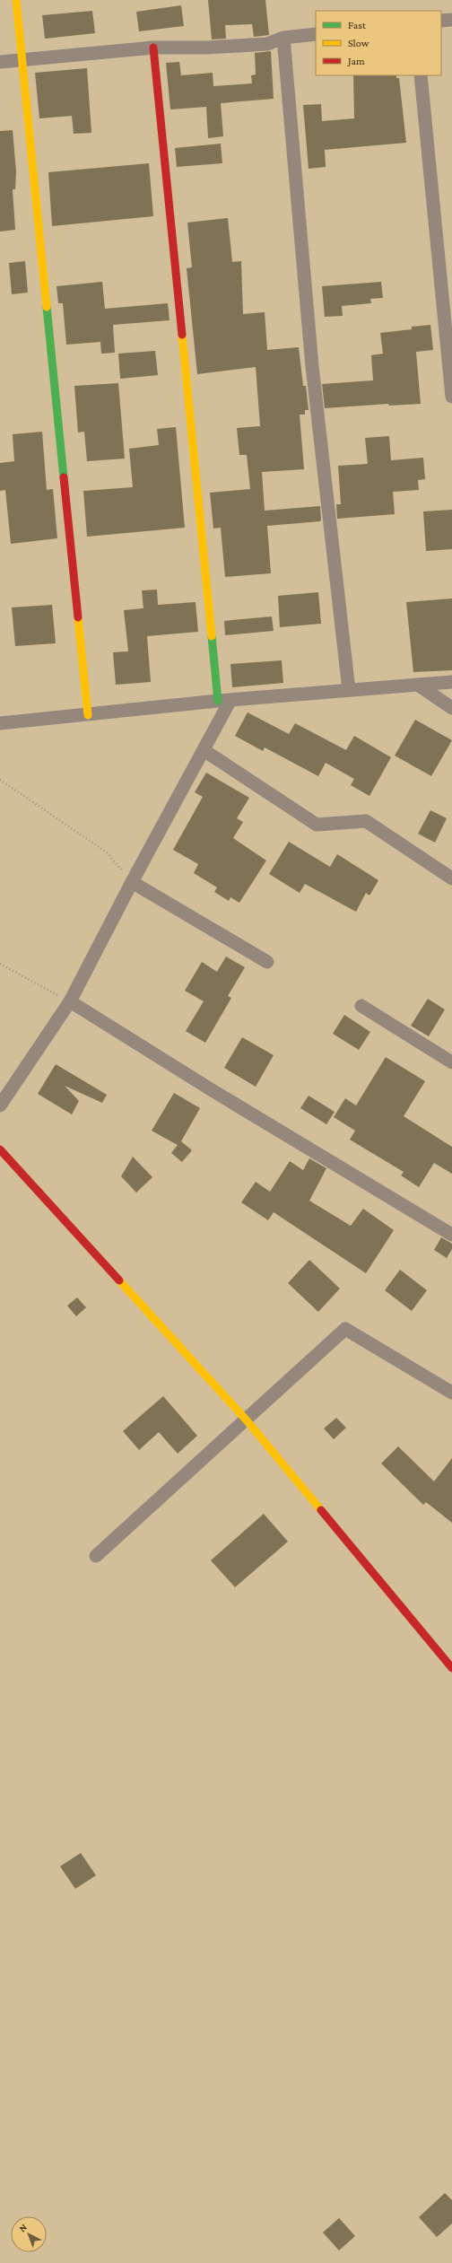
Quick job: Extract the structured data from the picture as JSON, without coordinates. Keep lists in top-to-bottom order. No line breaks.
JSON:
{"legend":["Fast","Slow","Jam"],"north":"top left"}
